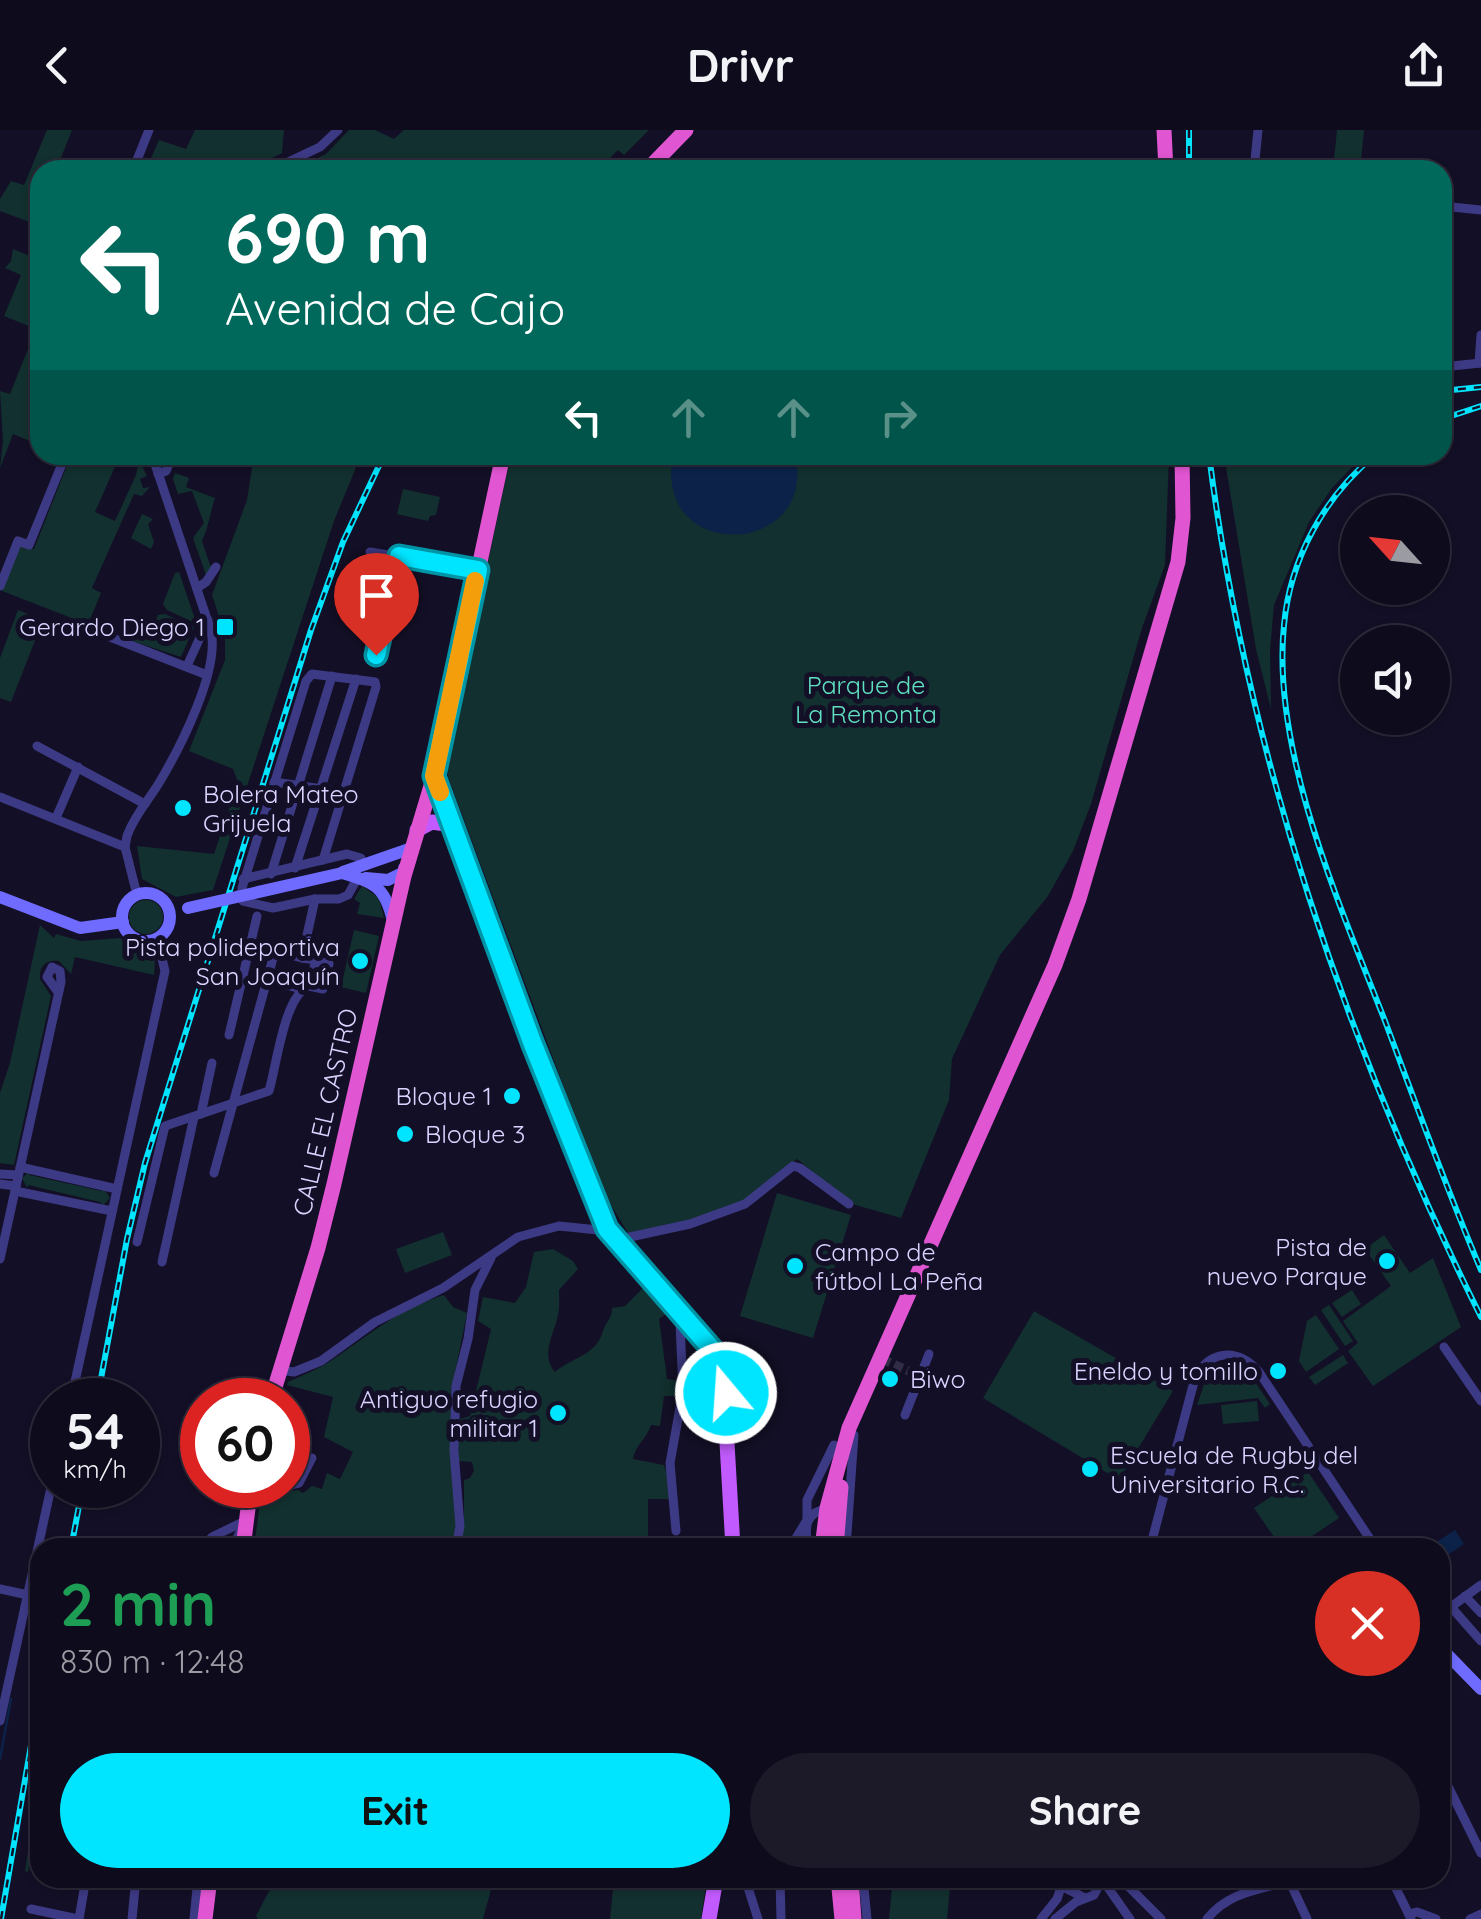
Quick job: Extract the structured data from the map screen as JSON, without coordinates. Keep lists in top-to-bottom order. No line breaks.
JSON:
{"streets":{"highway":["CALLE EL CASTRO"]},"parks":["Parque de La Remonta"],"places":{"transit":["Gerardo Diego 1"],"other":["Bolera Mateo Grijuela","Pista polideportiva San Joaquín","Bloque 1","Bloque 3","Pista de nuevo Parque","Campo de fútbol La Peña","Eneldo y tomillo","Biwo","Antiguo refugio militar 1","Escuela de Rugby del Universitario R.C."]},"north":"top left","page":{"header":"Drivr","turn":["690 m","Avenida de Cajo"],"speed":"54 km/h","limit":"60","heading":["2 min","830 m · 12:48"],"buttons":["Exit","Share"]}}
